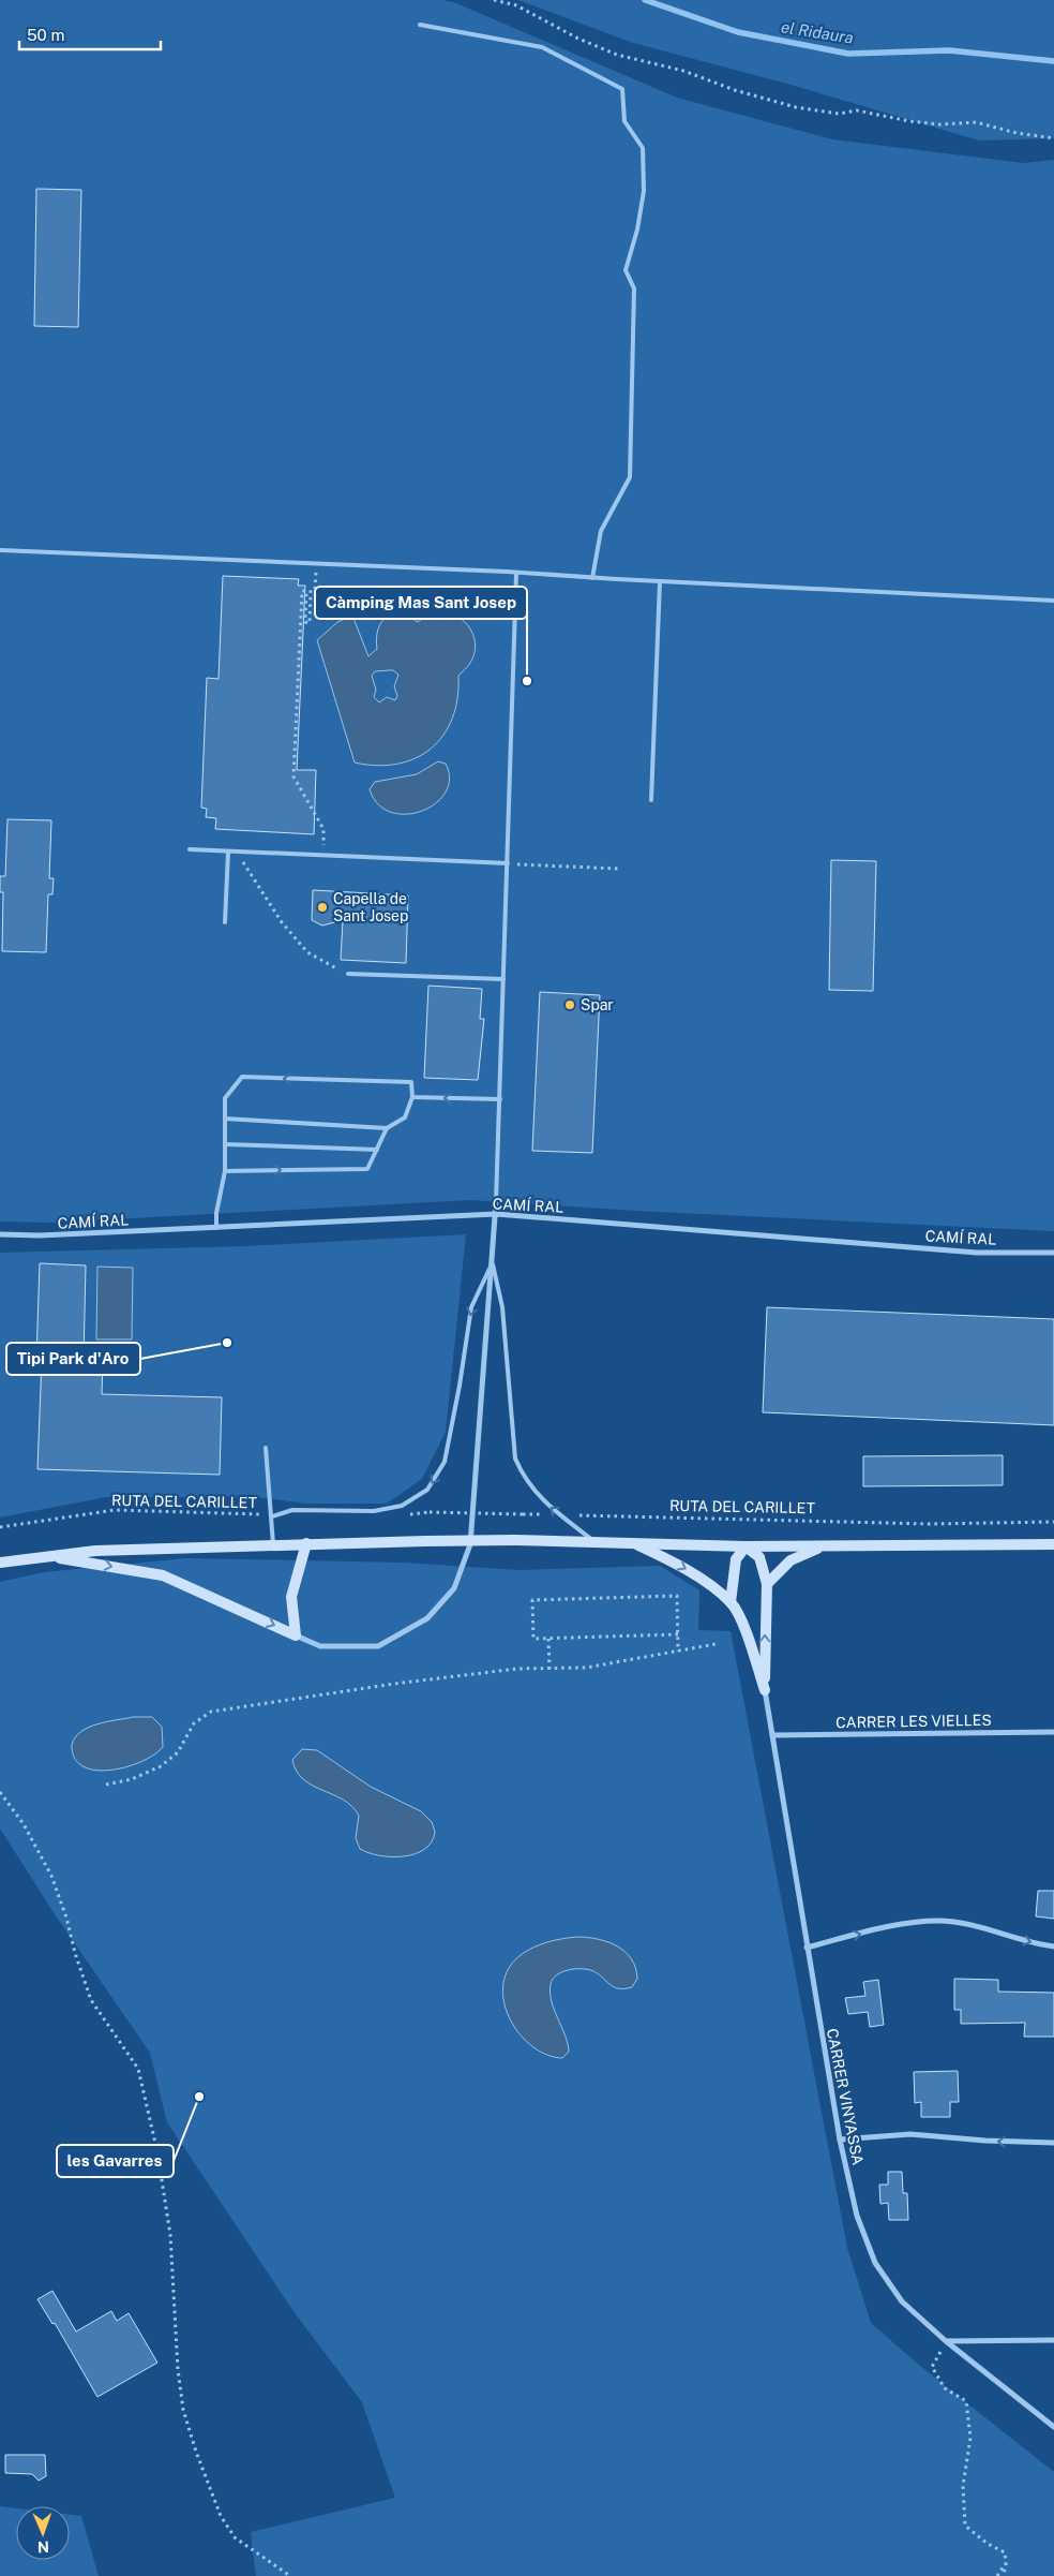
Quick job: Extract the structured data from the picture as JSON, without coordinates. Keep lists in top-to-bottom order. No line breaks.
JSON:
{"streets":{"street":["CAMÍ RAL","CARRER LES VIELLES","CARRER VINYASSA"],"path":["RUTA DEL CARILLET"]},"crossings":[["CARRER LES VIELLES","CARRER VINYASSA"]],"water":["el Ridaura"],"places":["Càmping Mas Sant Josep","Capella de Sant Josep","Spar","Tipi Park d'Aro","les Gavarres"],"scale_bar":"50 m","north":"bottom"}
